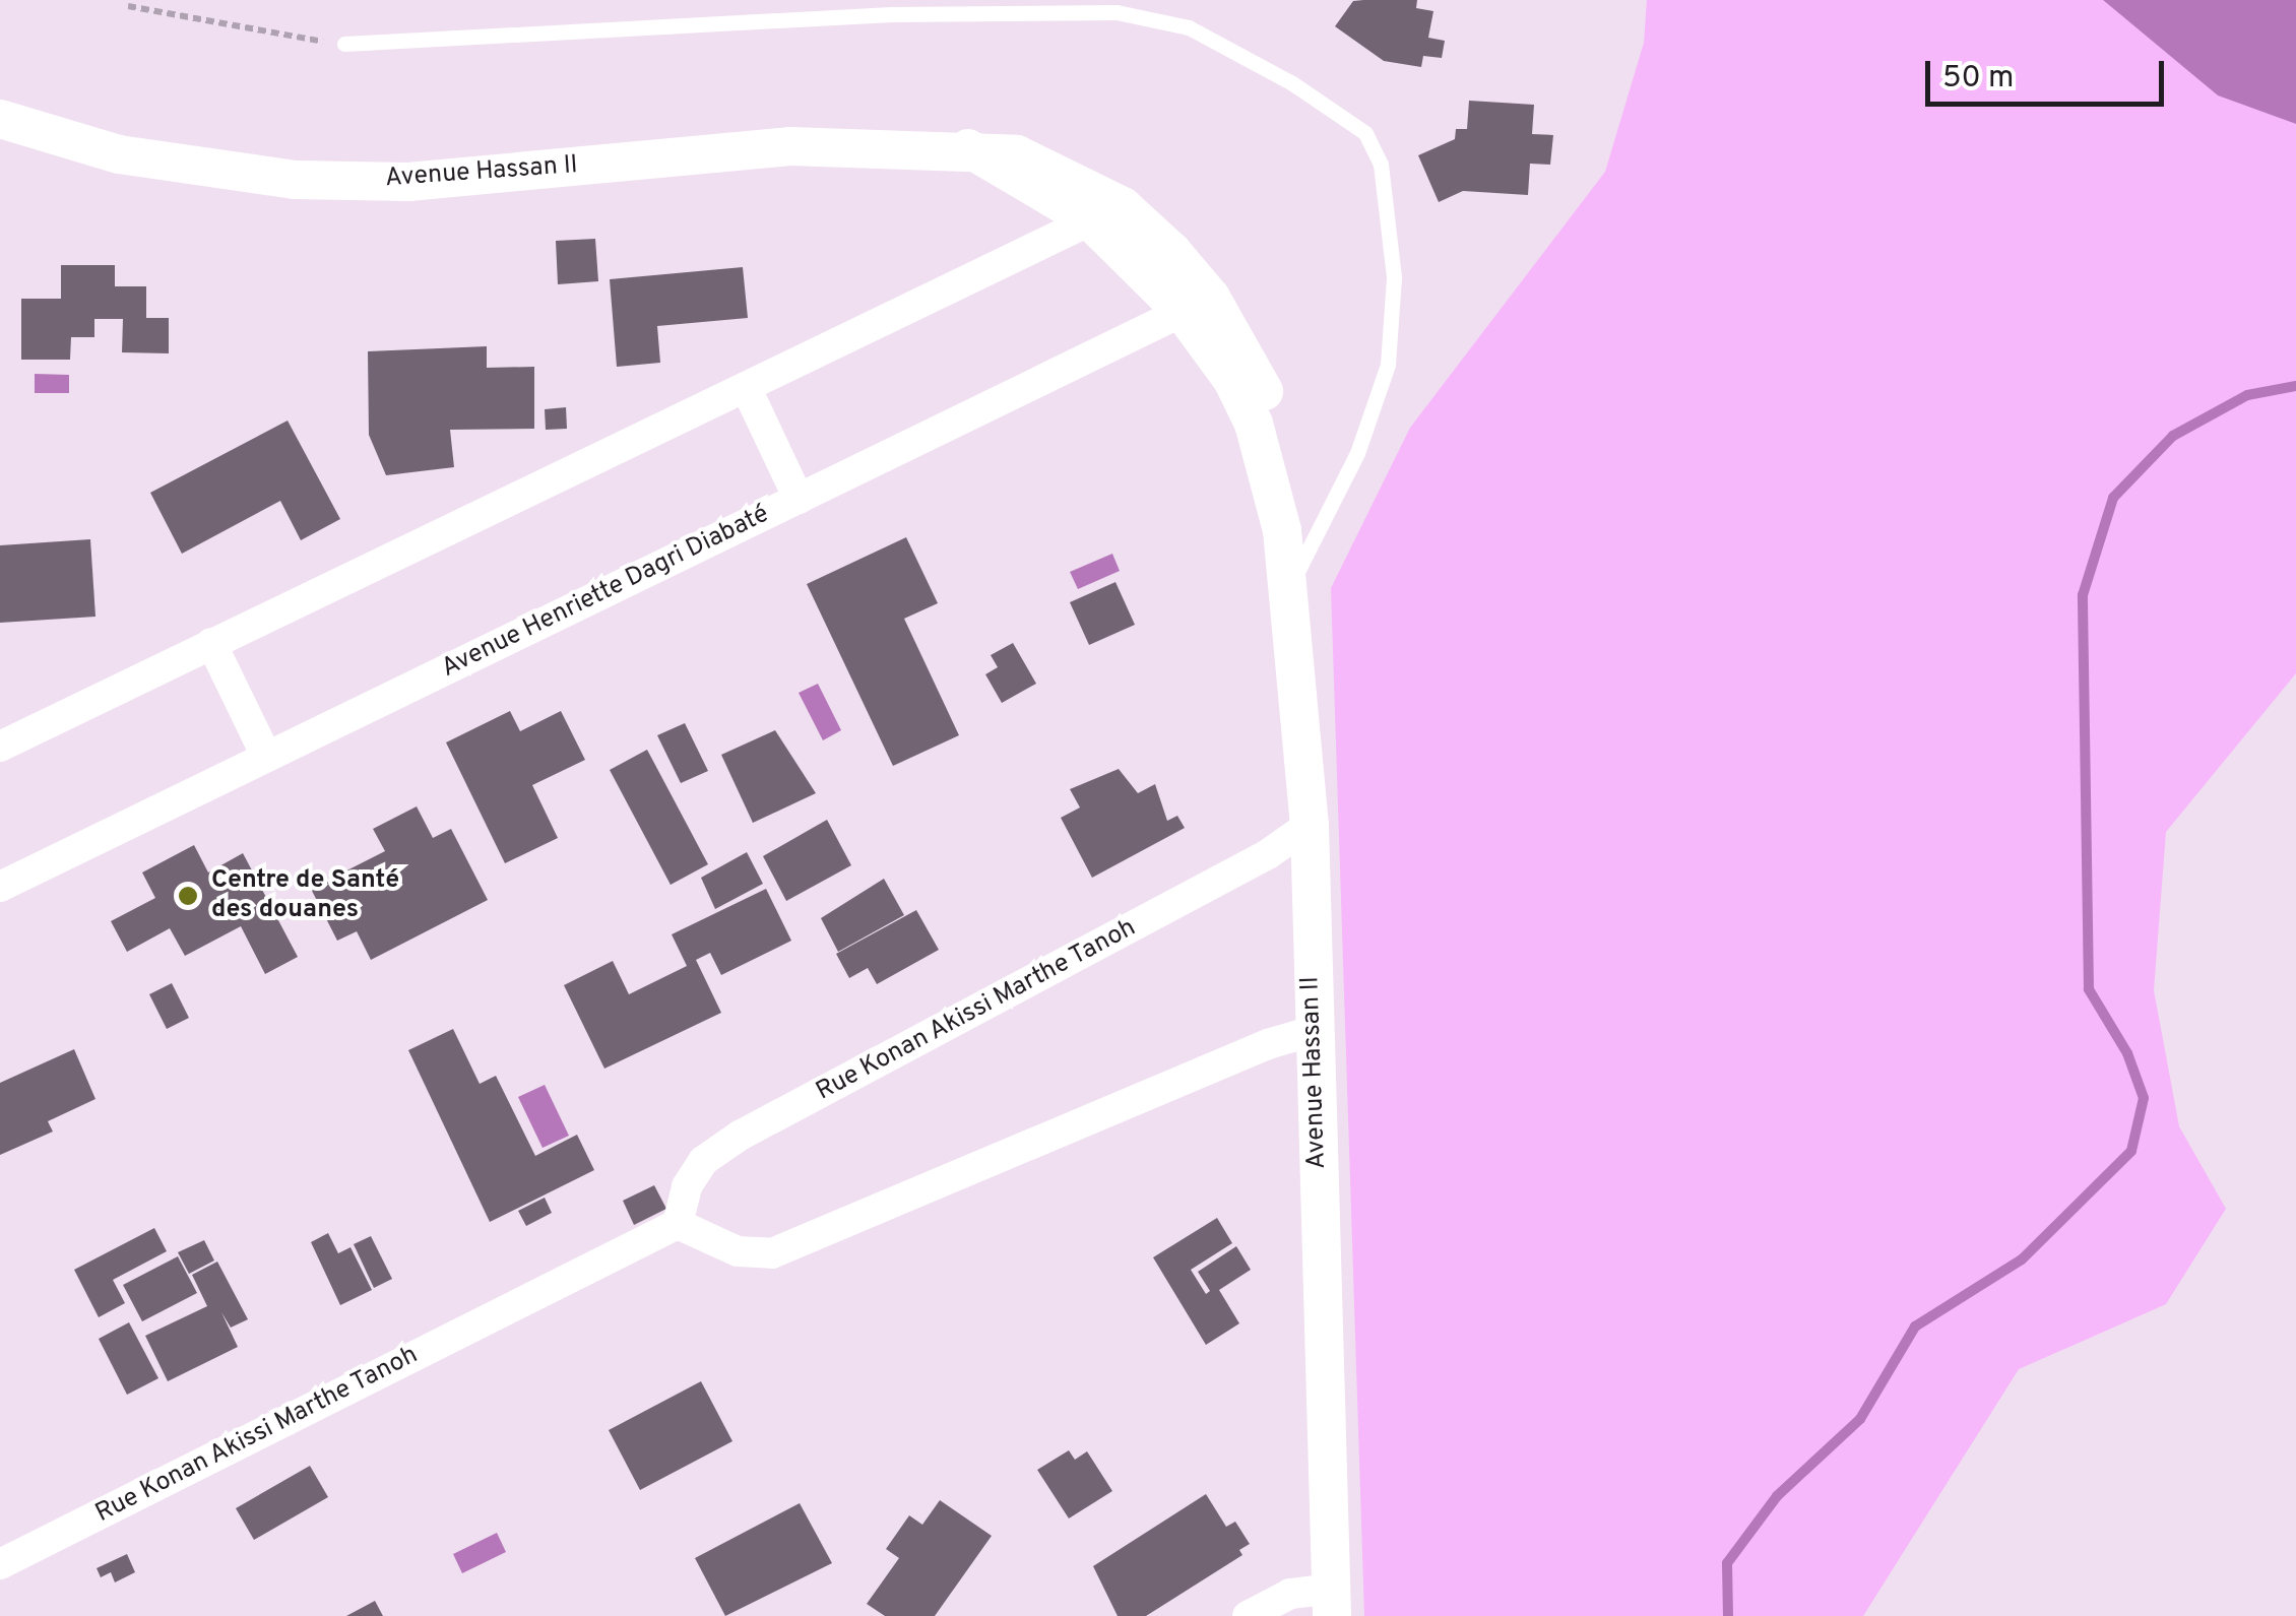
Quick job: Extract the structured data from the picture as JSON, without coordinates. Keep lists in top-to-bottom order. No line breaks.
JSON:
{"streets":{"street":["Avenue Hassan II","Avenue Henriette Dagri Diabaté","Rue Konan Akissi Marthe Tanoh"]},"crossings":[["Avenue Hassan II","Avenue Henriette Dagri Diabaté"],["Avenue Hassan II","Rue Konan Akissi Marthe Tanoh"]],"places":["Centre de Santé des douanes"],"scale_bar":"50 m"}
